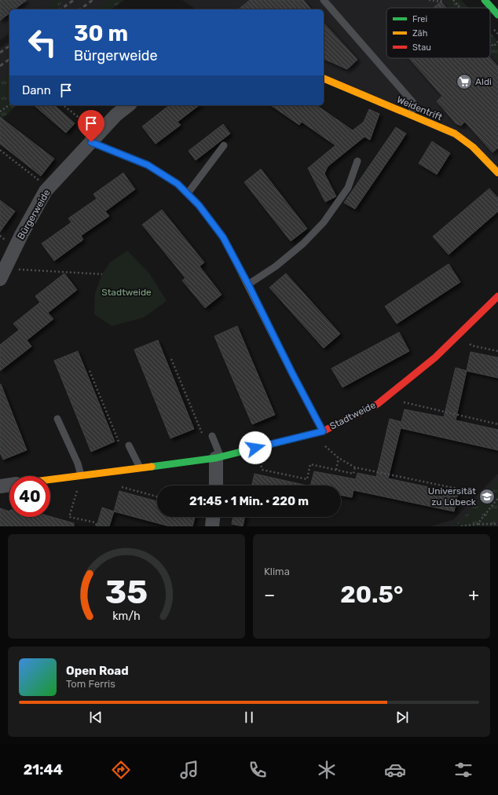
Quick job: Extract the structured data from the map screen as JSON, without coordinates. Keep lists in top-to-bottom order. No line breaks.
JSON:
{"streets":{"street":["Weidentrift","Bürgerweide","Stadtweide"]},"parks":["Stadtweide"],"places":{"supermarket":["Aldi"],"school or university":["Universität zu Lübeck"]},"legend":["Frei","Zäh","Stau"],"page":{"turn":["30 m","Bürgerweide"],"then":"Dann","limit":"40","trip":"21:45 · 1 Min. · 220 m","tile":"Klima","heat":["−","20.5°","+"],"song":["Open Road","Tom Ferris"],"tabs":"21:44","gauge":["35","km/h"]}}
